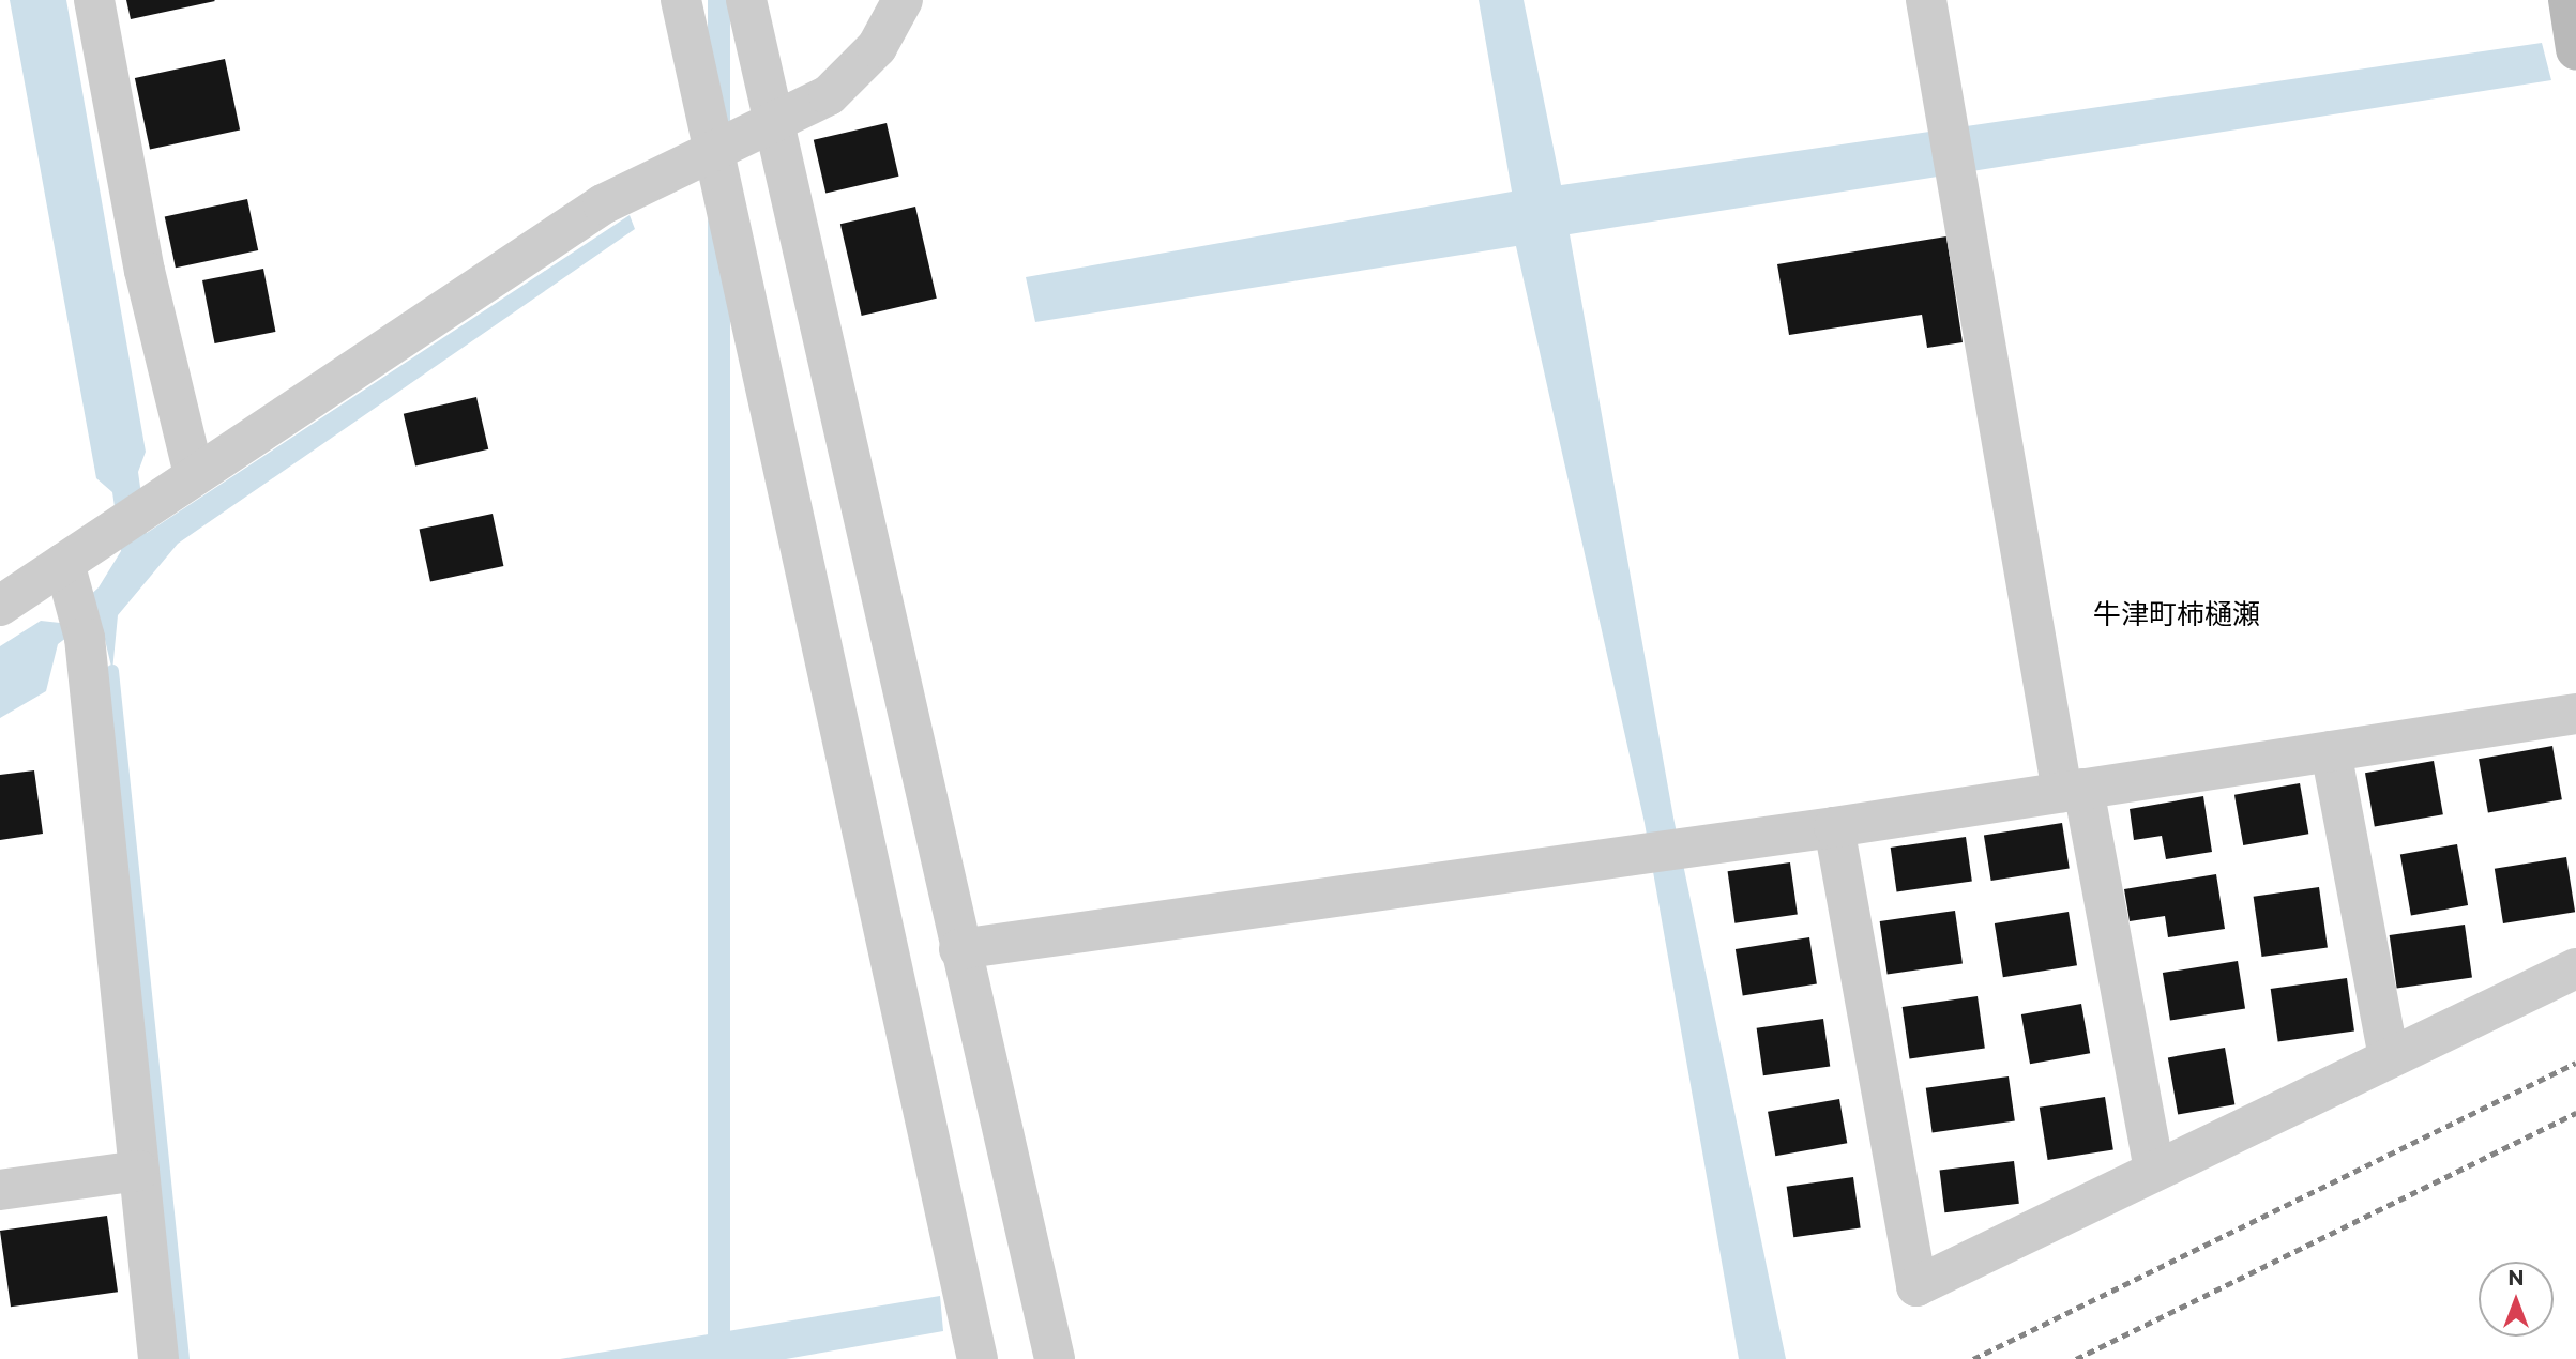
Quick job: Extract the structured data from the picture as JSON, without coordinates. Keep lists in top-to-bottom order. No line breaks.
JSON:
{"districts":["牛津町柿樋瀬"],"north":"top"}
